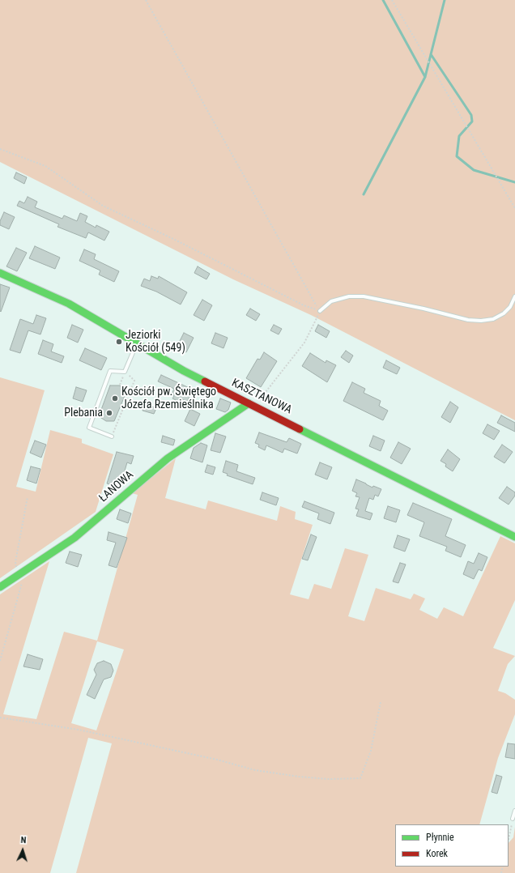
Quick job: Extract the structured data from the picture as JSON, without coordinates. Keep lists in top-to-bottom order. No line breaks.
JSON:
{"streets":{"street":["KASZTANOWA","ŁANOWA"]},"crossings":[["KASZTANOWA","ŁANOWA"]],"places":["Jeziorki Kościół (549)","Kościół pw. Świętego Józefa Rzemieślnika","Plebania"],"legend":["Płynnie","Korek"],"north":"top"}
